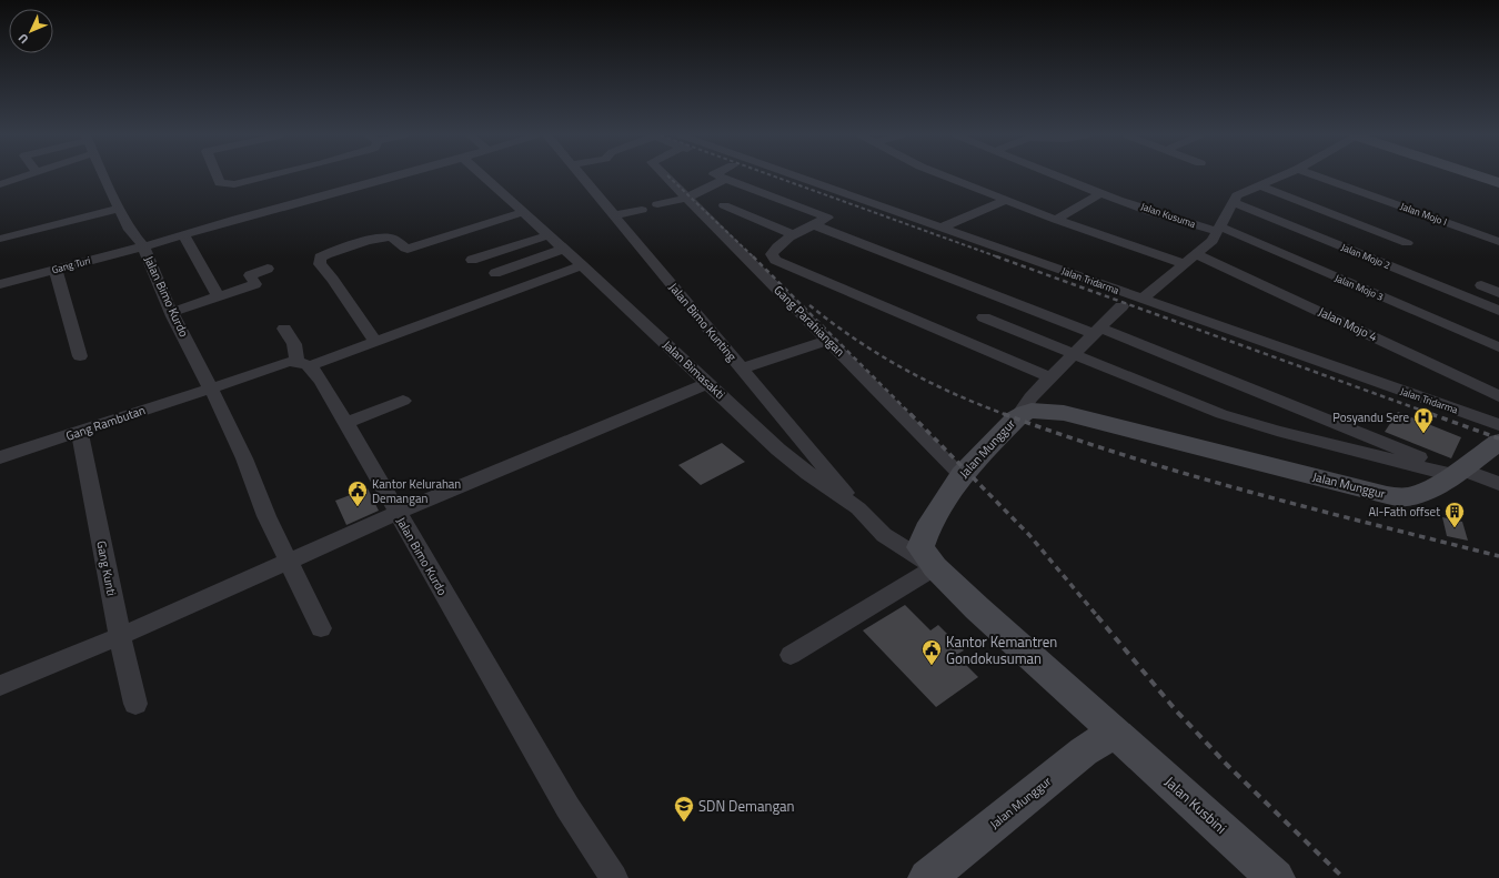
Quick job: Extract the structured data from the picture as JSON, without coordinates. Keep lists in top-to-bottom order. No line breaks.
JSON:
{"streets":{"street":["Jalan Mojo I","Jalan Kusuma","Jalan Mojo 2","Gang Turi","Jalan Tridarma","Jalan Mojo 3","Jalan Bimo Kurdo","Gang Parahiangan","Jalan Bimo Kunting","Jalan Mojo 4","Jalan Bimasakti","Gang Rambutan","Jalan Munggur","Gang Kunti","Jalan Kusbini"]},"crossings":[["Jalan Kusuma","Jalan Mojo 3"],["Gang Turi","Jalan Bimo Kurdo"],["Jalan Tridarma","Jalan Munggur"],["Jalan Bimo Kurdo","Gang Rambutan"],["Gang Parahiangan","Jalan Munggur"],["Jalan Bimo Kunting","Jalan Bimasakti"],["Jalan Bimasakti","Jalan Munggur"],["Gang Rambutan","Gang Kunti"],["Jalan Munggur","Jalan Kusbini"]],"places":{"hospital":["Posyandu Sere"],"public building":["Kantor Kelurahan Demangan","Kantor Kemantren Gondokusuman"],"building":["Al-Fath offset"],"school or university":["SDN Demangan"]},"north":"bottom left"}
